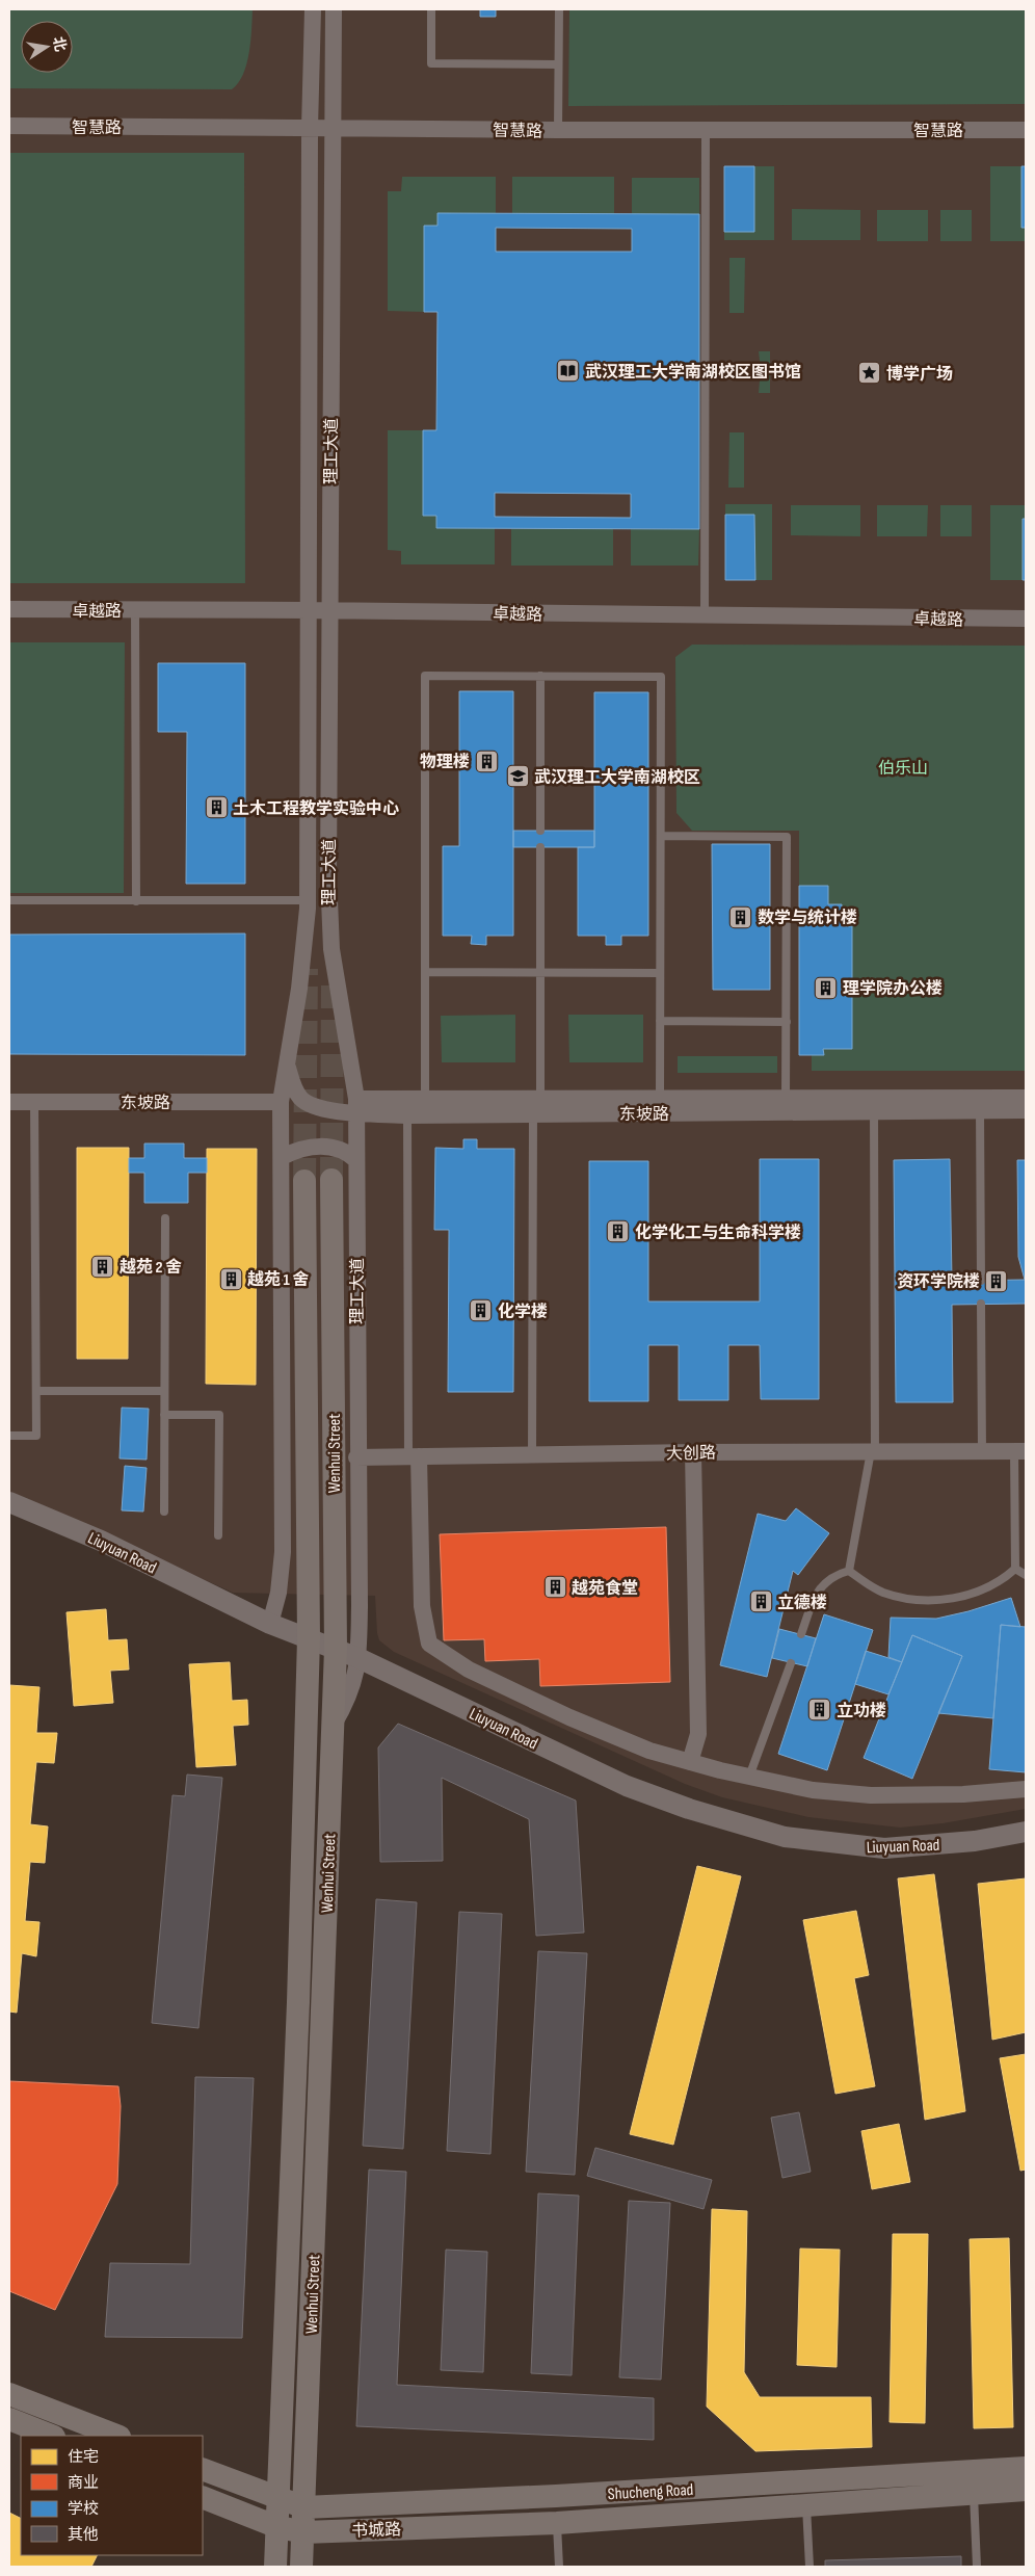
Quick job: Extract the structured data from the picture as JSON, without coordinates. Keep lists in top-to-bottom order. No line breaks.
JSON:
{"streets":{"main road":["Wenhui Street","Shucheng Road","书城路"],"street":["智慧路","理工大道","卓越路","东坡路","大创路","Liuyuan Road"]},"crossings":[["智慧路","理工大道"],["理工大道","卓越路"],["理工大道","东坡路"],["理工大道","大创路"],["理工大道","Wenhui Street"],["理工大道","Liuyuan Road"],["Wenhui Street","Liuyuan Road"],["Wenhui Street","Shucheng Road"],["Wenhui Street","书城路"],["Shucheng Road","书城路"]],"parks":["伯乐山"],"places":{"library":["武汉理工大学南湖校区图书馆"],"place":["博学广场"],"building":["物理楼","土木工程教学实验中心","数学与统计楼","理学院办公楼","化学化工与生命科学楼","越苑 2 舍","越苑 1 舍","资环学院楼","化学楼","越苑食堂","立德楼","立功楼"],"school or university":["武汉理工大学南湖校区"]},"legend":["住宅","商业","学校","其他"],"north":"right"}
